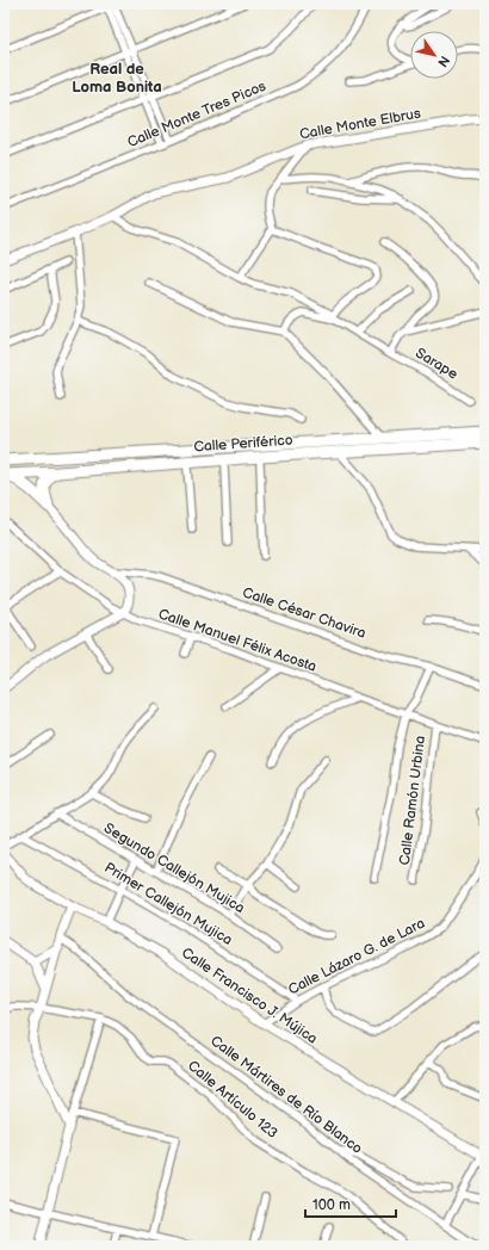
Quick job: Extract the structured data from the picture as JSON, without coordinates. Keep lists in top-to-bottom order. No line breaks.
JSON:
{"streets":{"highway":["Calle Periférico"],"street":["Calle Monte Tres Picos","Calle Monte Elbrus","Sarape","Calle César Chavira","Calle Manuel Félix Acosta","Calle Ramón Urbina","Segundo Callejón Mujica","Primer Callejón Mujica","Calle Lázaro G. de Lara","Calle Francisco J. Mújica","Calle Mártires de Río Blanco","Calle Artículo 123"]},"crossings":[["Calle Monte Elbrus","Sarape"],["Calle Manuel Félix Acosta","Calle Ramón Urbina"],["Primer Callejón Mujica","Calle Lázaro G. de Lara"],["Calle Lázaro G. de Lara","Calle Francisco J. Mújica"]],"districts":["Real de Loma Bonita"],"scale_bar":"100 m","north":"bottom right"}
